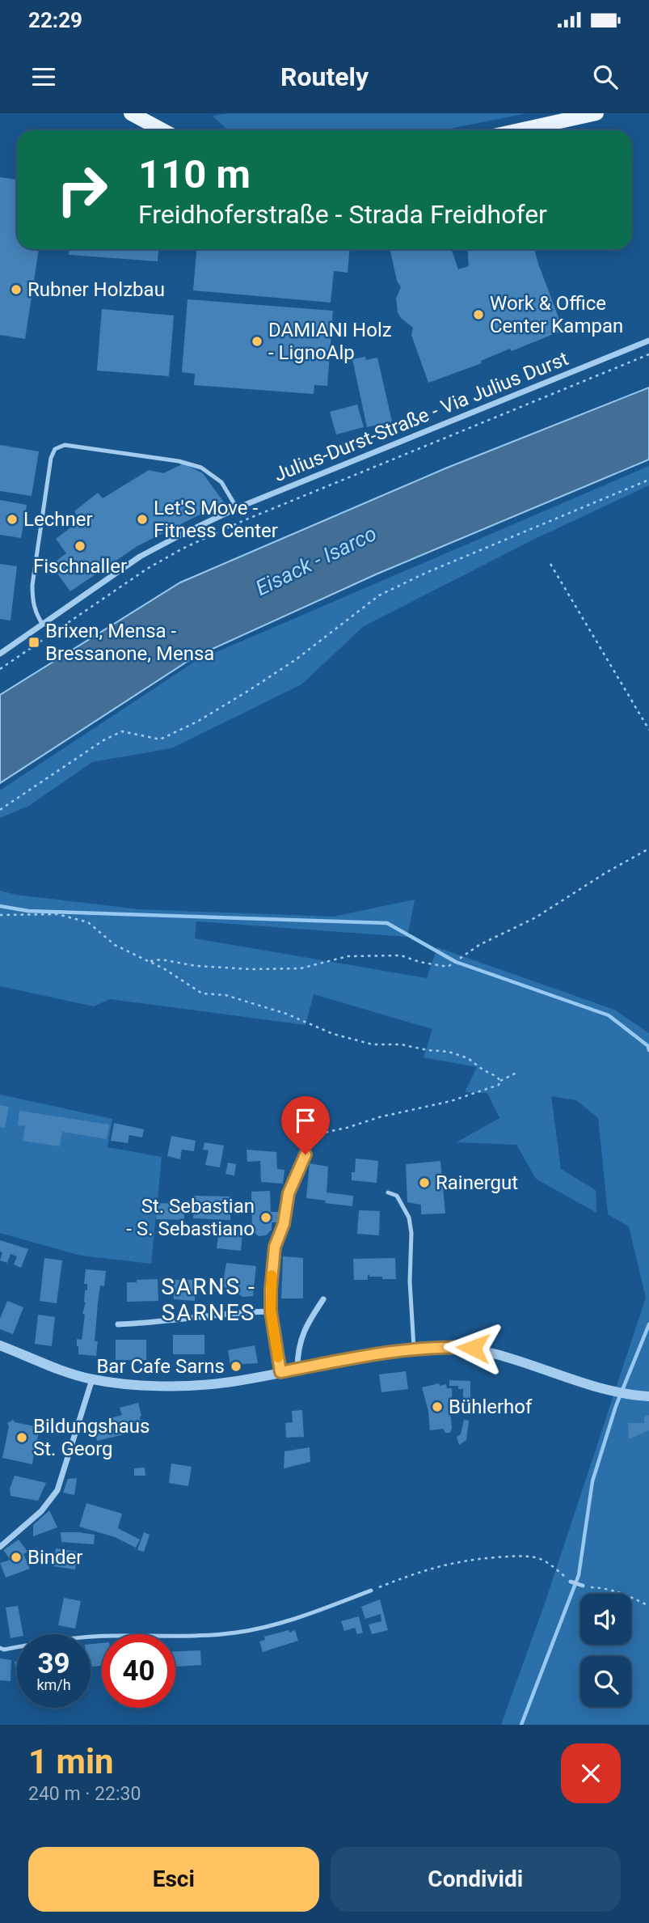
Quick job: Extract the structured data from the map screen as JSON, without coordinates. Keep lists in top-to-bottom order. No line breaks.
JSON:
{"streets":{"street":["Julius-Durst-Straße - Via Julius Durst"]},"districts":["SARNS - SARNES"],"water":["Eisack - Isarco"],"places":{"other":["Rubner Holzbau","Work & Office Center Kampan","DAMIANI Holz - LignoAlp","Lechner","Let'S Move - Fitness Center","Fischnaller","Rainergut","St. Sebastian - S. Sebastiano","Bar Cafe Sarns","Bühlerhof","Bildungshaus St. Georg","Binder"],"transit":["Brixen, Mensa - Bressanone, Mensa"]},"page":{"status":"22:29","header":"Routely","turn":["110 m","Freidhoferstraße - Strada Freidhofer"],"speed":"39 km/h","limit":"40","heading":["1 min","240 m · 22:30"],"buttons":["Esci","Condividi"]}}
